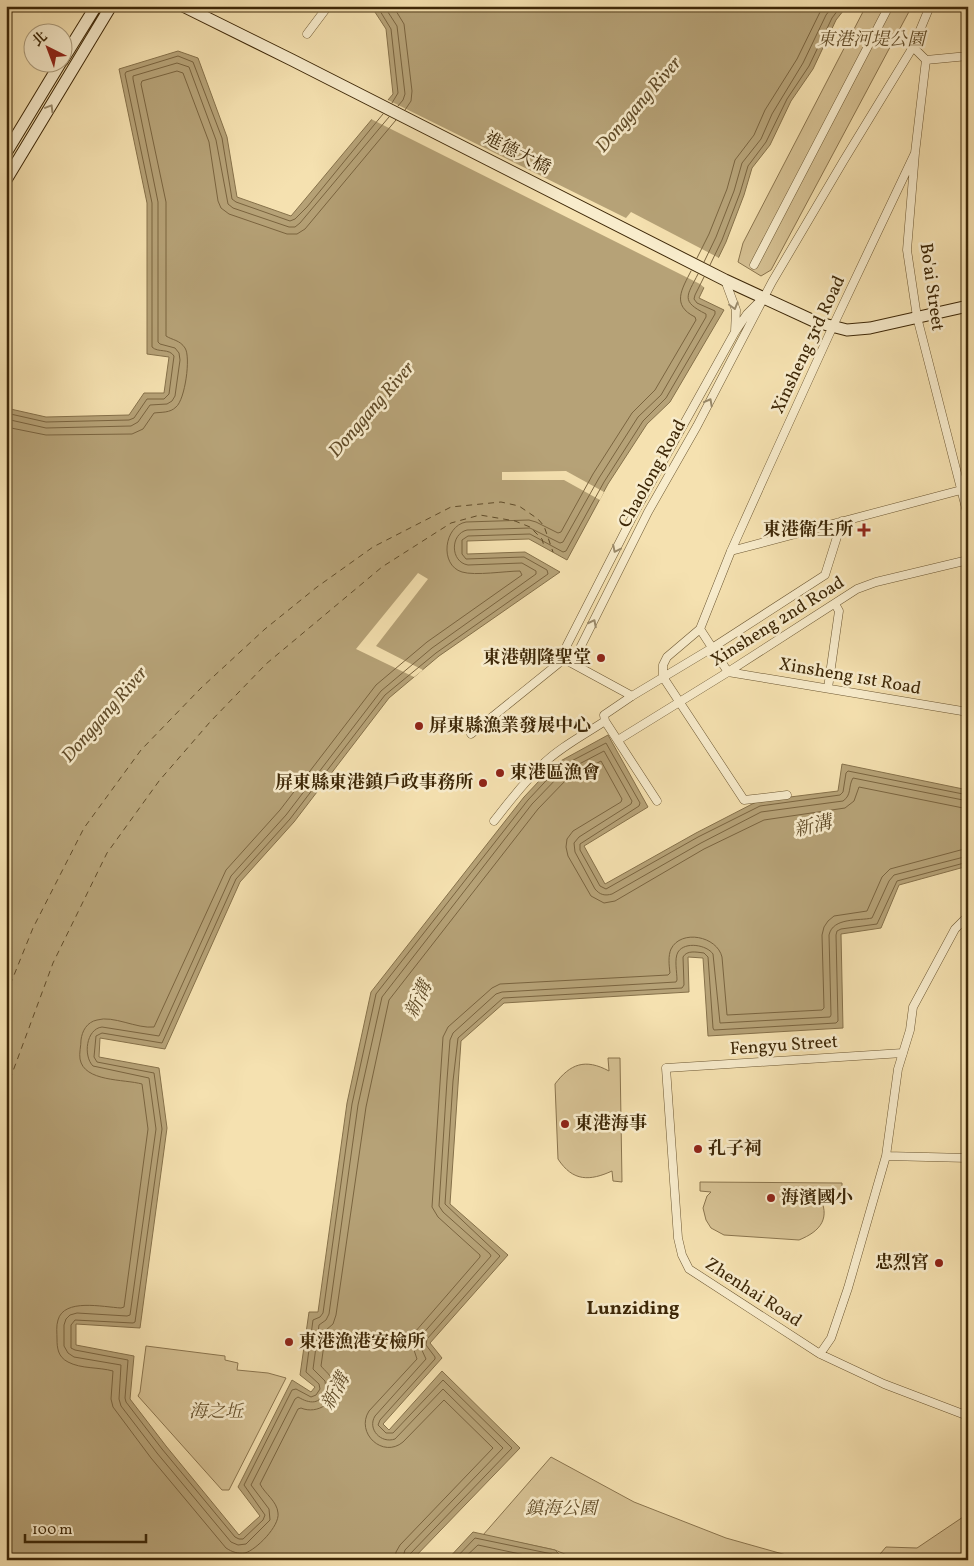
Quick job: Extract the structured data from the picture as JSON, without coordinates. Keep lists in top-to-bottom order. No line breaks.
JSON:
{"streets":{"street":["進德大橋","Bo'ai Street","Xinsheng 3rd Road","Chaolong Road","Xinsheng 2nd Road","Xinsheng 1st Road","Fengyu Street","Zhenhai Road"]},"crossings":[["進德大橋","Bo'ai Street"],["進德大橋","Xinsheng 3rd Road"],["進德大橋","Chaolong Road"],["Bo'ai Street","Xinsheng 3rd Road"],["Xinsheng 2nd Road","Xinsheng 1st Road"],["Fengyu Street","Zhenhai Road"]],"districts":["Lunziding"],"water":["Donggang River","新溝"],"parks":["東港河堤公園","海之坵","鎮海公園"],"places":{"health":["東港衛生所"],"other":["東港朝隆聖堂","屏東縣漁業發展中心","東港區漁會","屏東縣東港鎮戶政事務所","東港海事","孔子祠","海濱國小","忠烈宮","東港漁港安檢所"]},"scale_bar":"100 m","north":"top left"}
